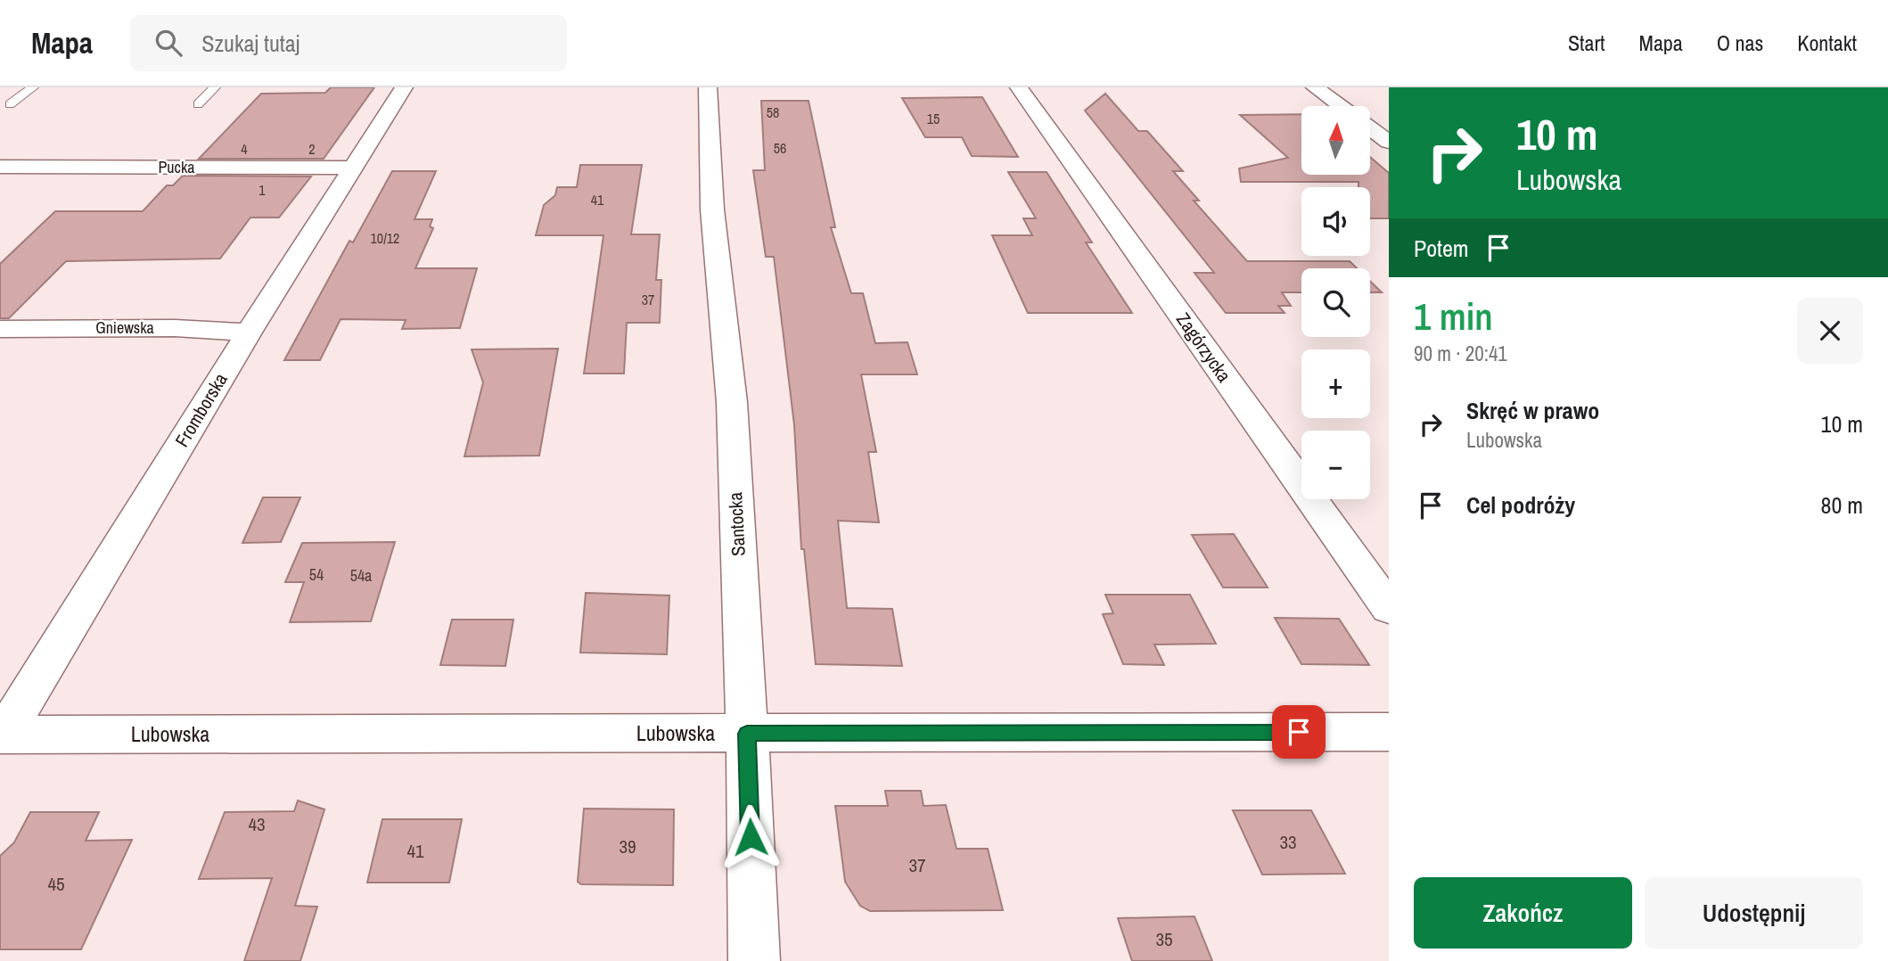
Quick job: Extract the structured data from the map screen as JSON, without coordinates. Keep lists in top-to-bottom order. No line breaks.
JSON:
{"streets":{"street":["Pucka","Gniewska","Zagórzycka","Fromborska","Santocka","Lubowska"]},"crossings":[["Pucka","Fromborska"],["Gniewska","Fromborska"],["Fromborska","Lubowska"],["Santocka","Lubowska"]],"house_numbers":["58","15","56","4","2","1","41","10/12","37","54","54a","43","33","39","41","37","45","35"],"north":"top","page":{"header":"Mapa","search":"Szukaj tutaj","nav":["Start","Mapa","O nas","Kontakt"],"turn":["10 m","Lubowska"],"map_buttons":["+","−"],"then":"Potem","heading":["1 min","90 m · 20:41"],"list":[{"name":"Skręć w prawo","note":"Lubowska","value":"10 m"},{"name":"Cel podróży","value":"80 m"}],"buttons":["Zakończ","Udostępnij"]}}
